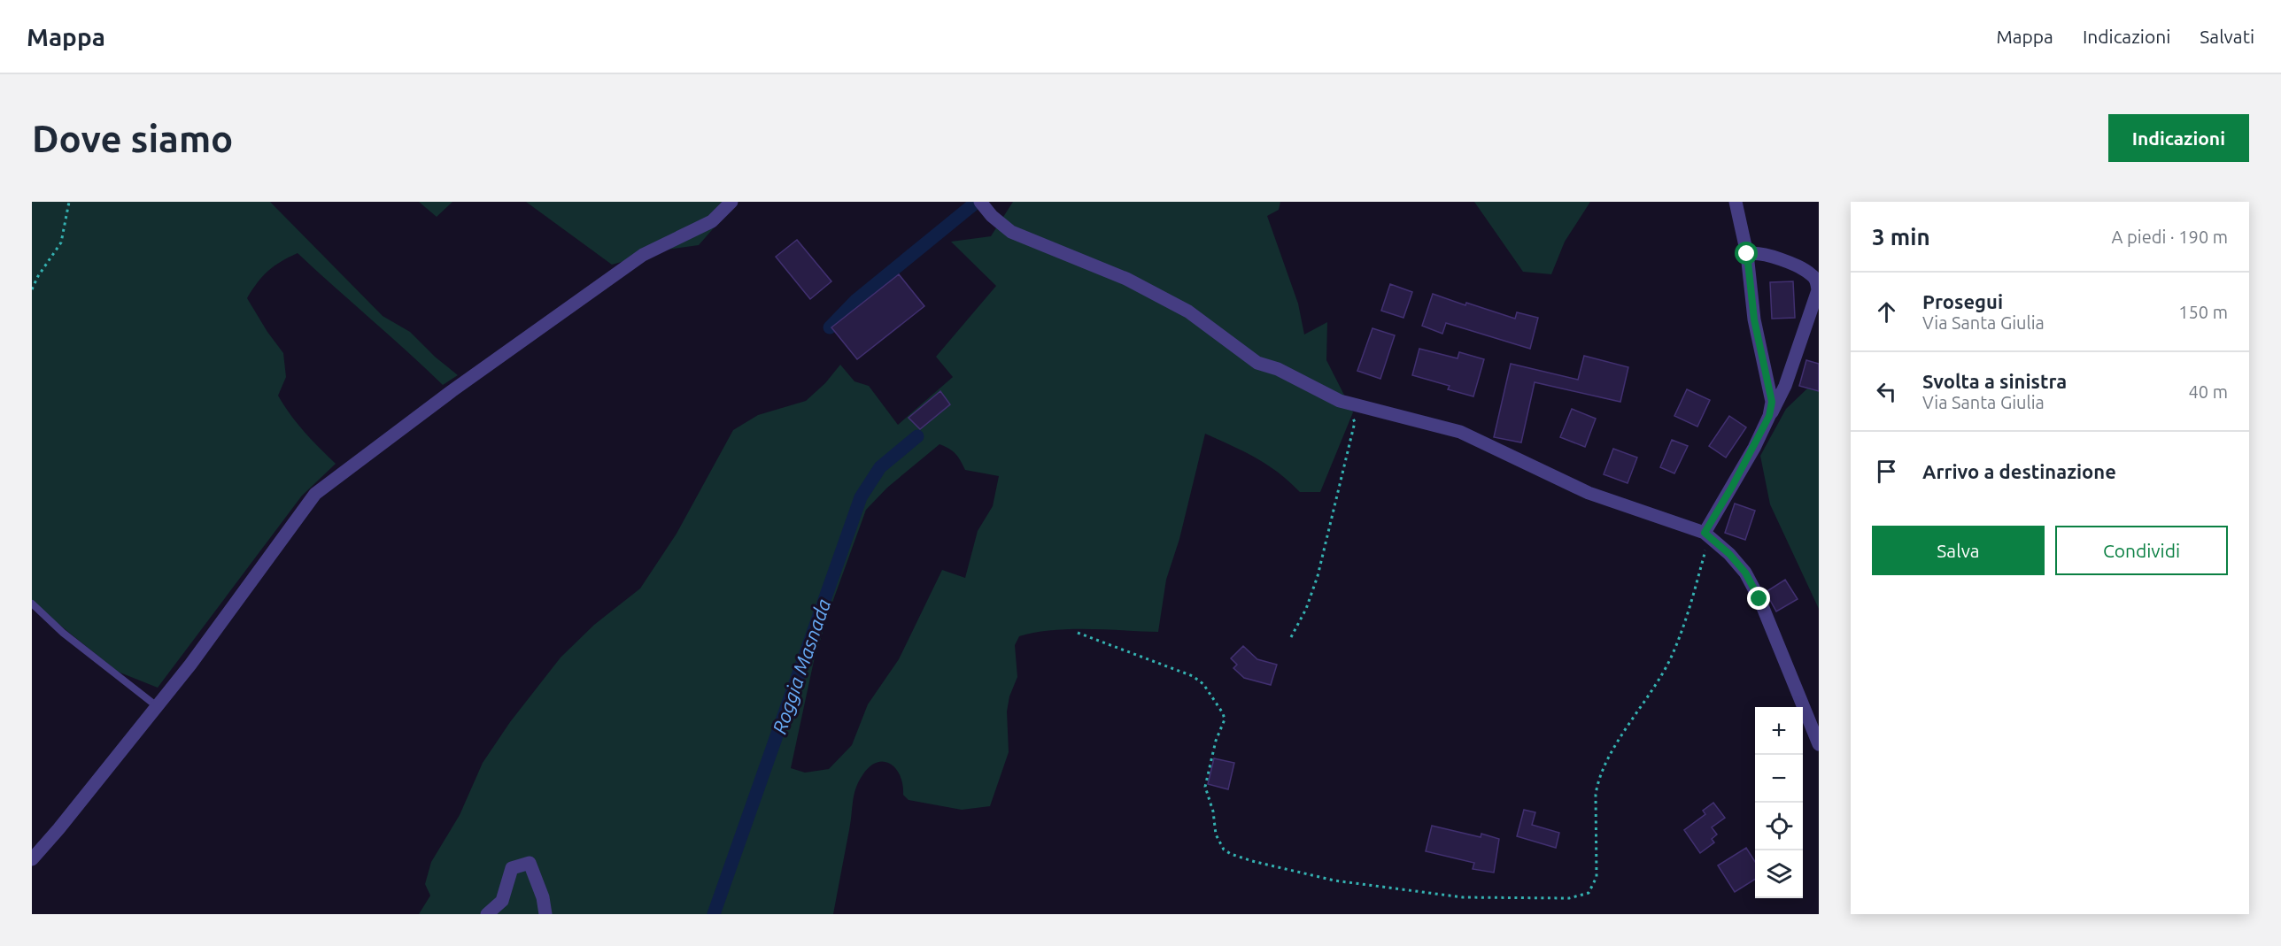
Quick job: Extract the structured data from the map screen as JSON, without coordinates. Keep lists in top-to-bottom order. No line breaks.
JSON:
{"water":["Roggia Masnada"],"page":{"header":"Mappa","nav":["Mappa","Indicazioni","Salvati"],"buttons":["Indicazioni",["Salva","Condividi"]],"title":"Dove siamo","heading":["3 min","A piedi · 190 m"],"list":[["Prosegui","Via Santa Giulia","150 m"],["Svolta a sinistra","Via Santa Giulia","40 m"],"Arrivo a destinazione"],"map_buttons":["+","−"]}}
